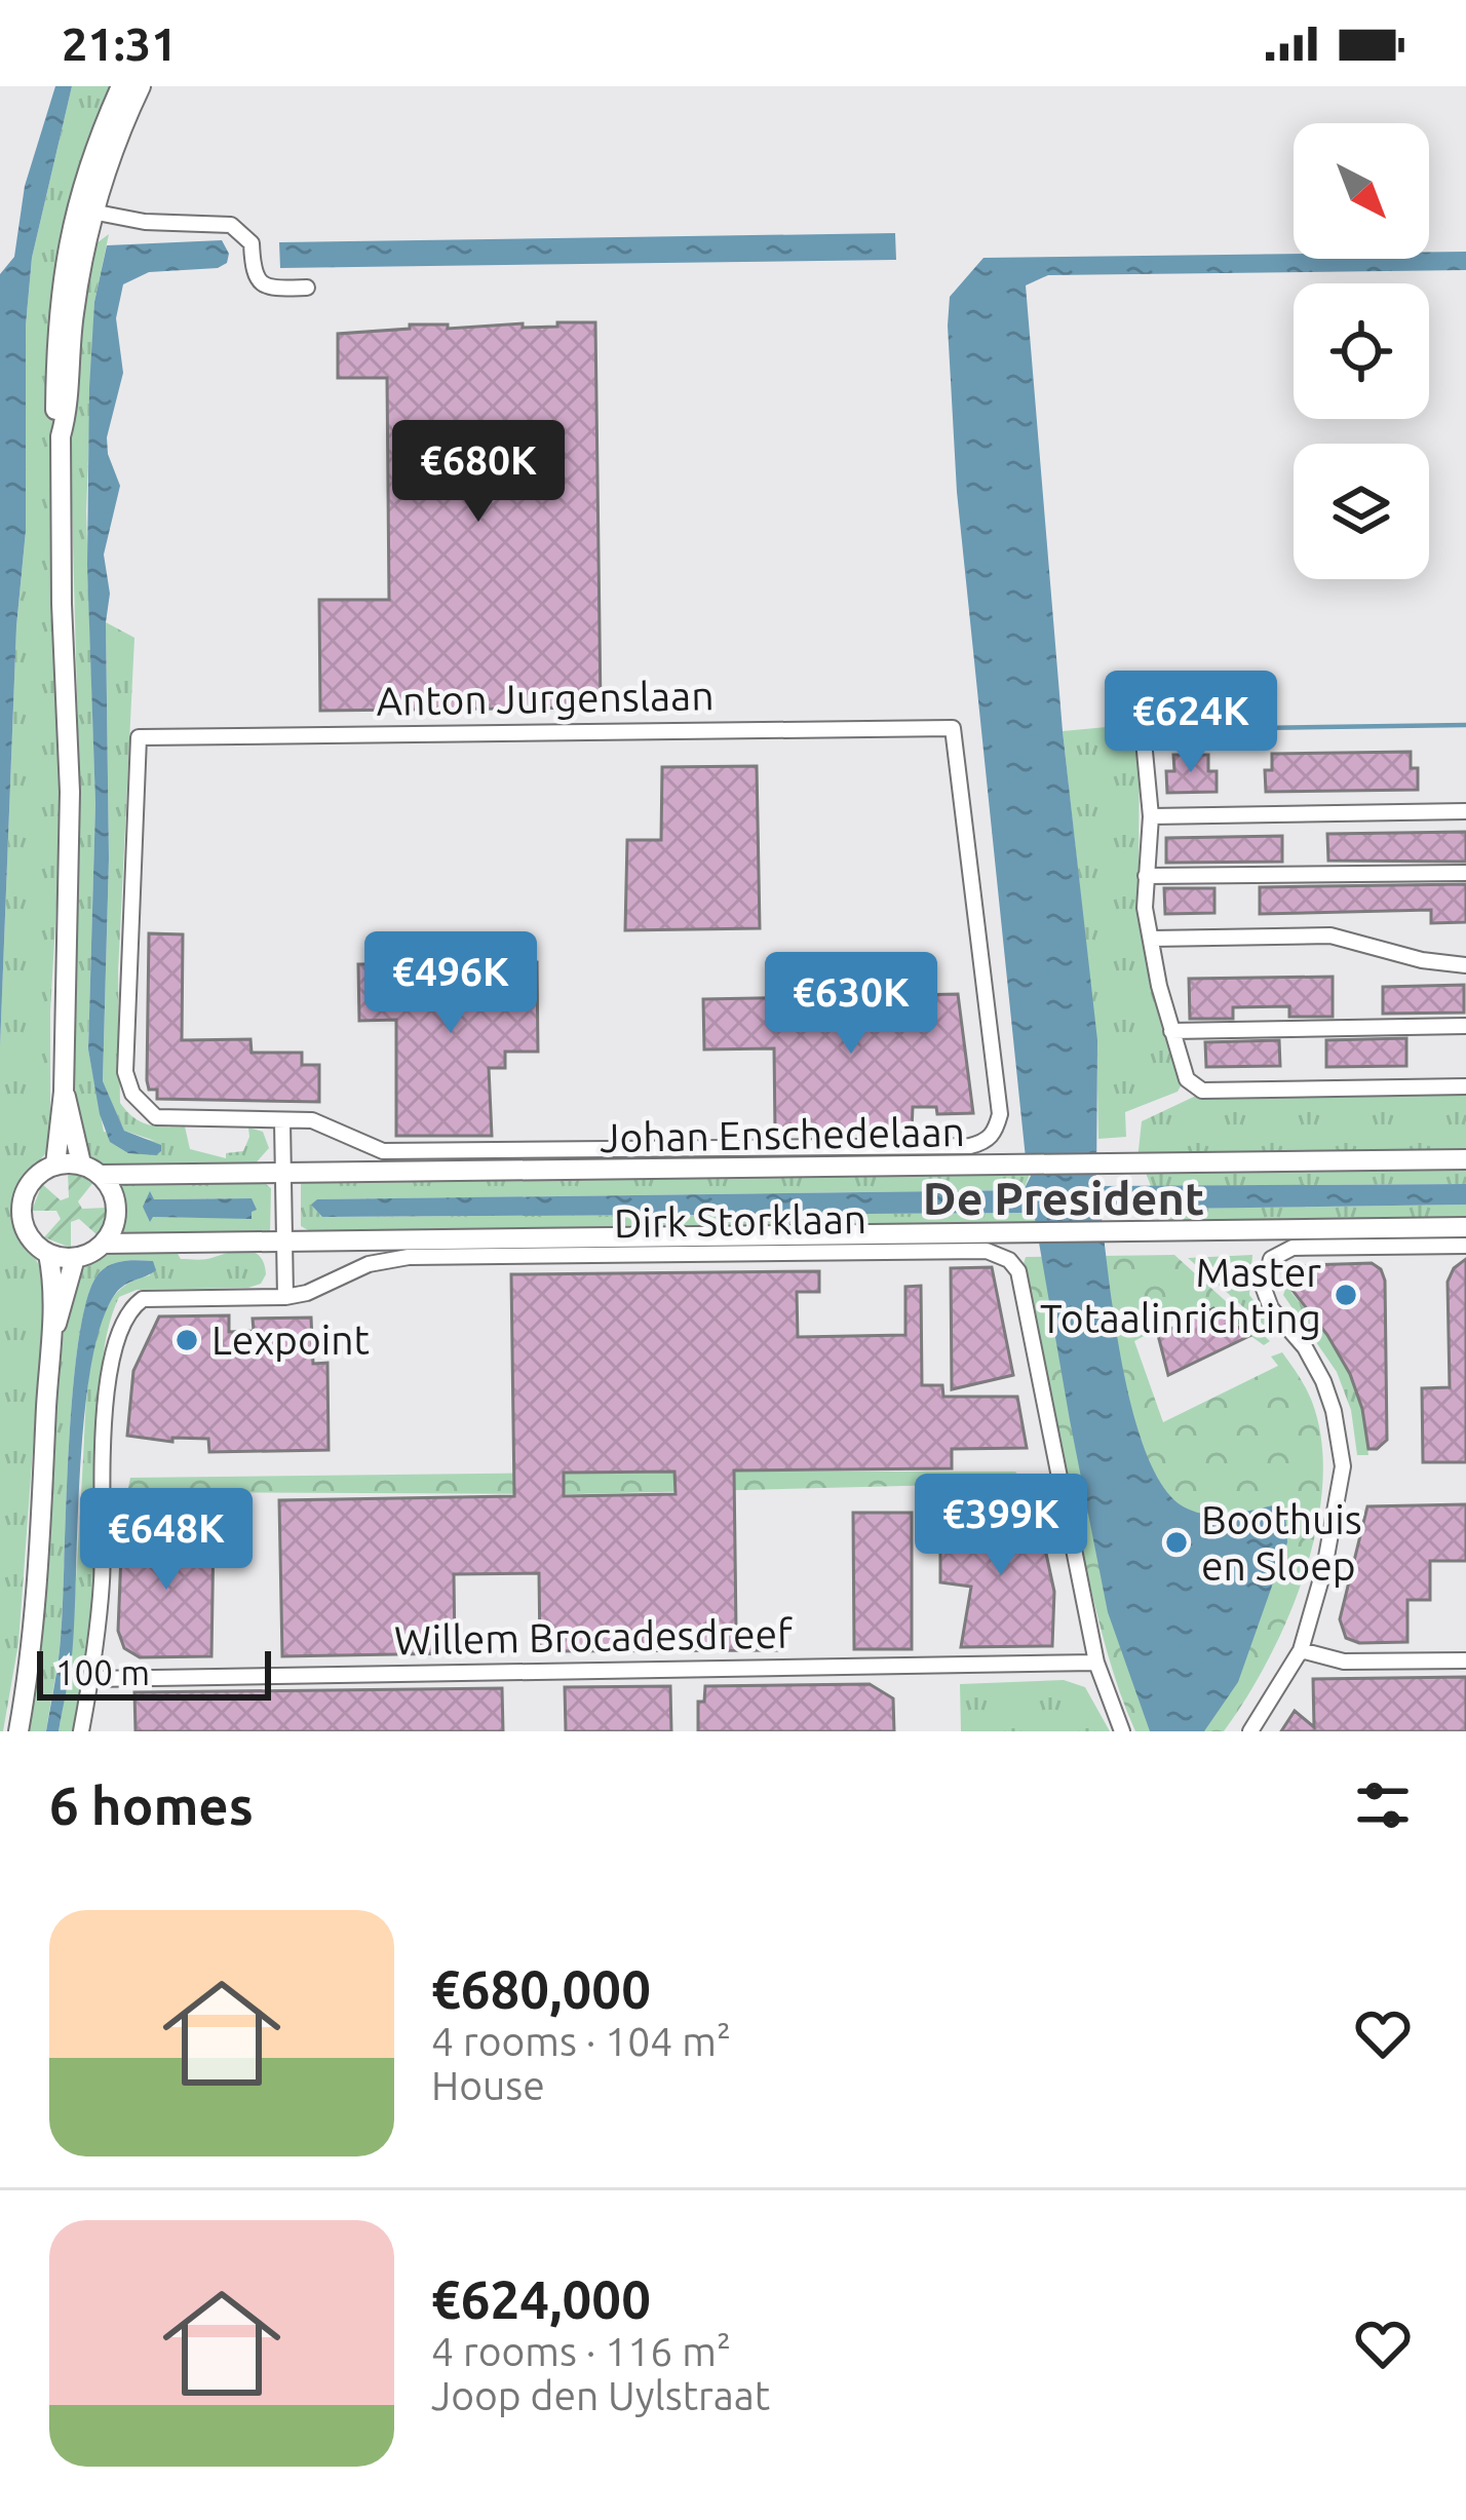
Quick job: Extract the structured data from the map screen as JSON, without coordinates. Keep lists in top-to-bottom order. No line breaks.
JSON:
{"streets":{"street":["Anton Jurgenslaan","Johan Enschedelaan","Dirk Storklaan","Willem Brocadesdreef"]},"crossings":[["Dirk Storklaan","Willem Brocadesdreef"]],"districts":["De President"],"places":["Master Totaalinrichting","Lexpoint","Boothuis en Sloep"],"scale_bar":"100 m","north":"bottom right","page":{"status":"21:31","price":["€680K","€624K","€496K","€630K","€399K","€648K"],"scale":"100 m","heading":"6 homes","list":[{"name":"€680,000","note":"4 rooms · 104 m² · House"},{"name":"€624,000","note":"4 rooms · 116 m² · Joop den Uylstraat"}]}}
